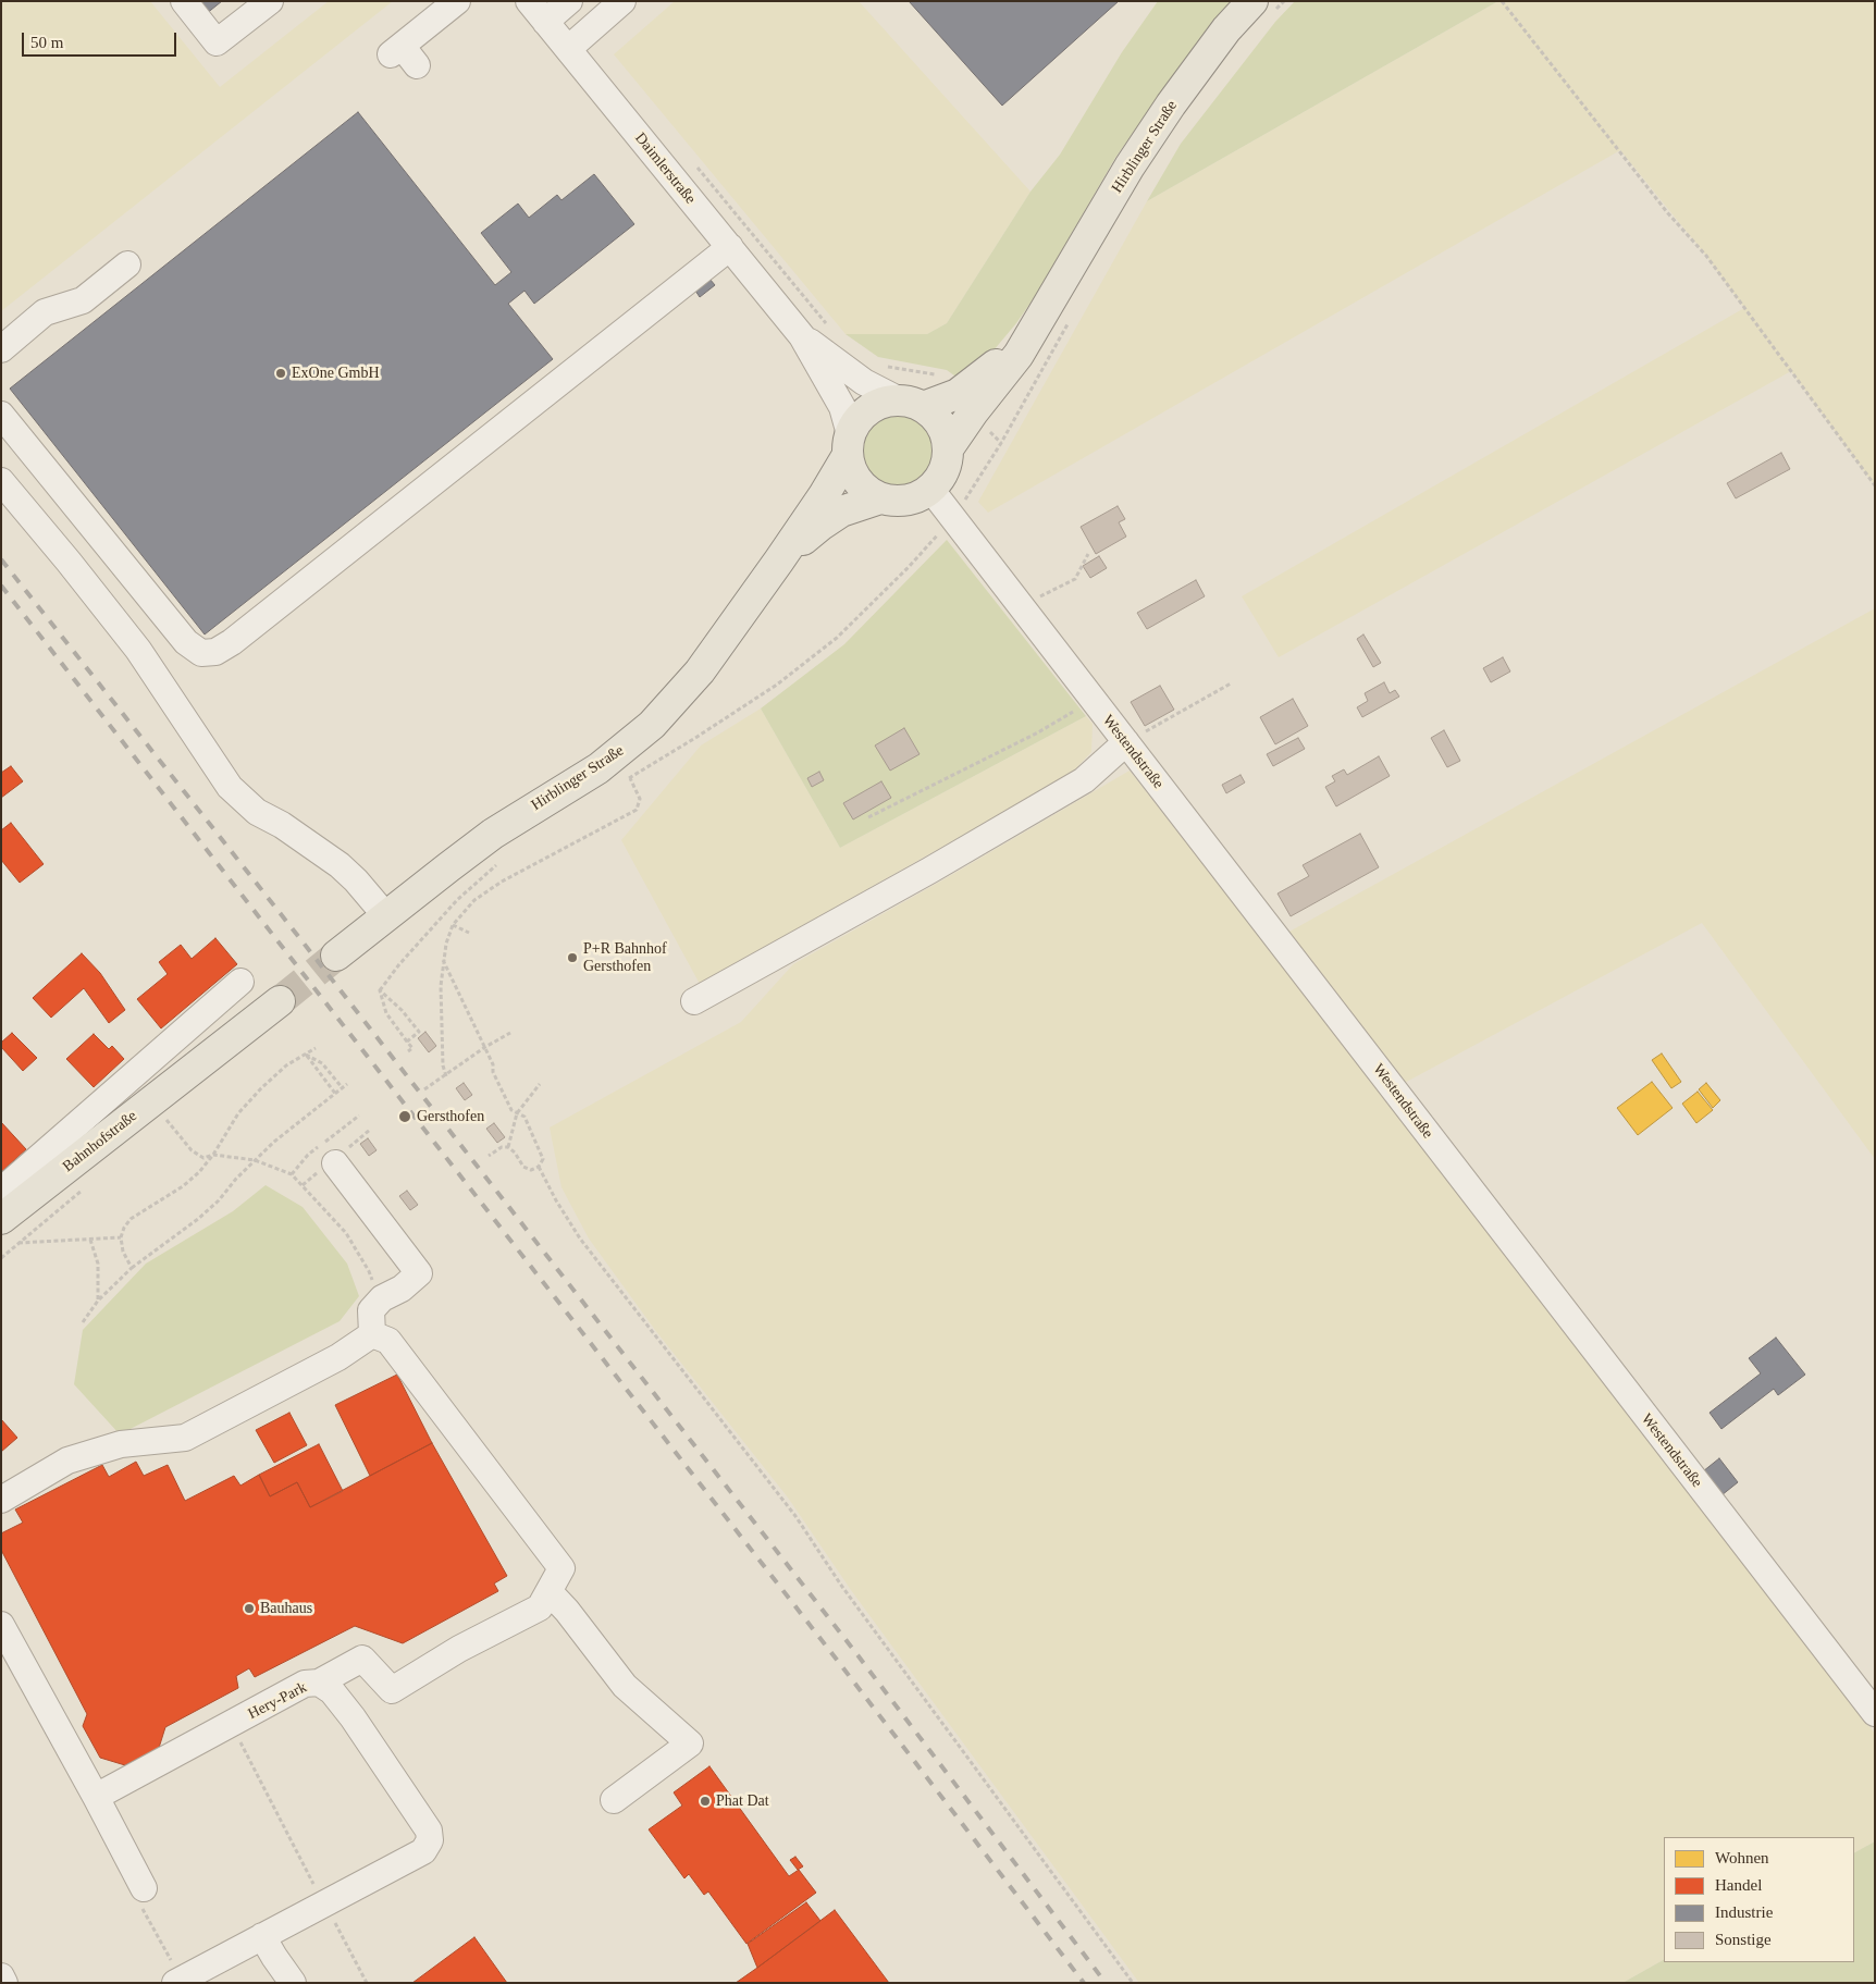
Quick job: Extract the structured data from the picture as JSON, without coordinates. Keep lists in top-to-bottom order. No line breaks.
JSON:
{"streets":{"main road":["Hirblinger Straße","Bahnhofstraße"],"street":["Daimlerstraße","Westendstraße","Hery-Park"]},"crossings":[["Hirblinger Straße","Daimlerstraße"],["Hirblinger Straße","Westendstraße"],["Daimlerstraße","Westendstraße"]],"places":["ExOne GmbH","P+R Bahnhof Gersthofen","Gersthofen","Bauhaus","Phat Dat"],"legend":["Wohnen","Handel","Industrie","Sonstige"],"scale_bar":"50 m"}
